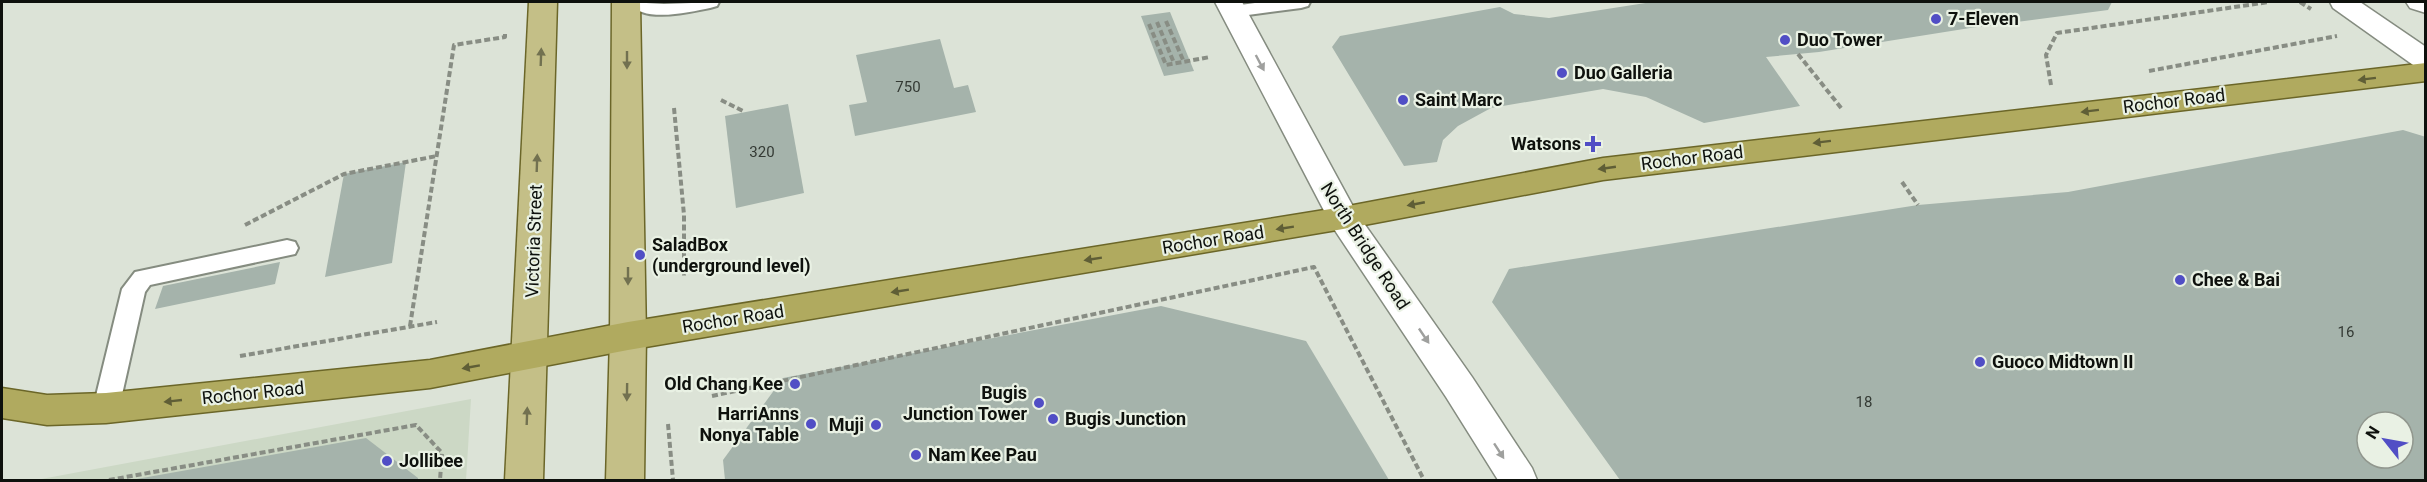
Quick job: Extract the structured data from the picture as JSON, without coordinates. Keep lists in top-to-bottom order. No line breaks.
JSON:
{"streets":{"highway":["Rochor Road"],"main road":["Victoria Street","North Bridge Road"]},"crossings":[["Rochor Road","Victoria Street"],["Rochor Road","North Bridge Road"]],"one_way":["Rochor Road","North Bridge Road"],"places":{"other":["7-Eleven","Duo Tower","Duo Galleria","Saint Marc","SaladBox (underground level)","Chee & Bai","Guoco Midtown II","Old Chang Kee","Bugis Junction Tower","Bugis Junction","HarriAnns Nonya Table","Muji","Nam Kee Pau","Jollibee"],"health":["Watsons"]},"house_numbers":["750","320","16","18"],"north":"top left"}
